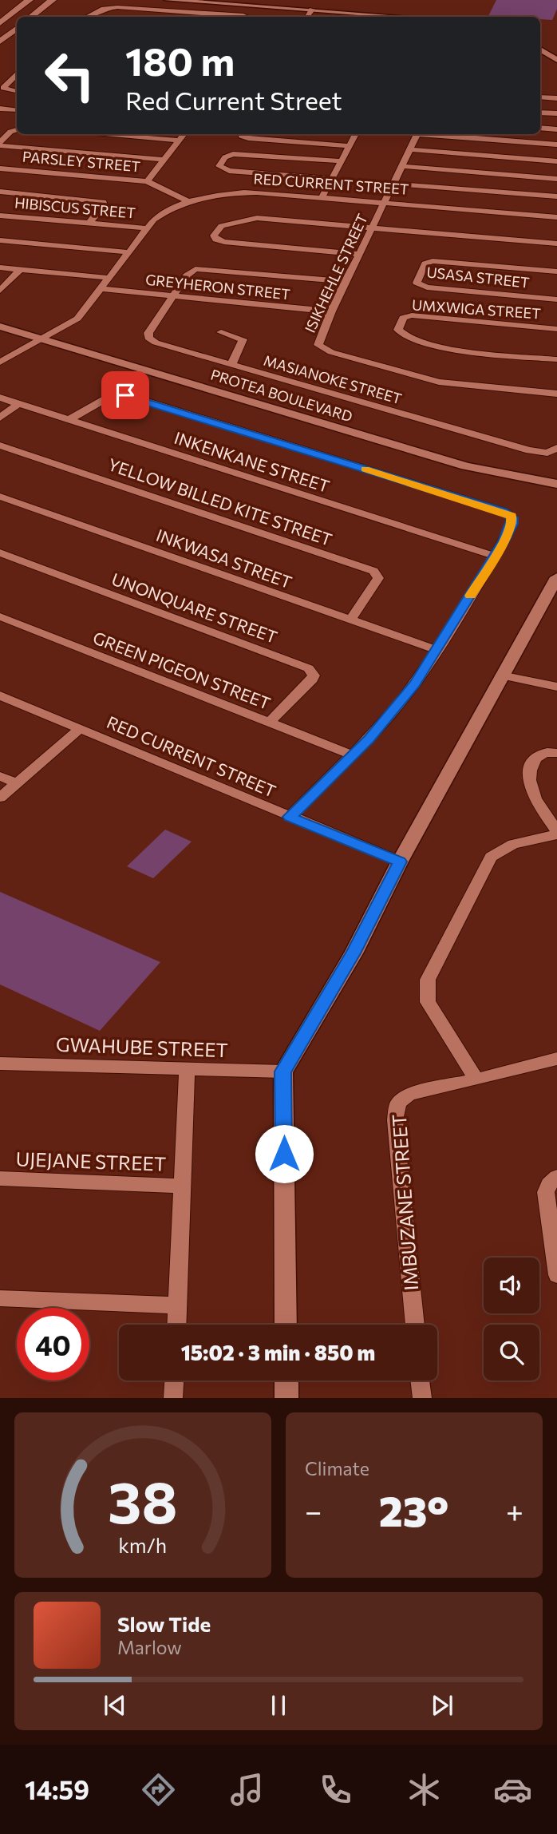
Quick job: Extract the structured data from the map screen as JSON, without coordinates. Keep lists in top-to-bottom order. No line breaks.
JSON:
{"streets":{"street":["PARSLEY STREET","RED CURRENT STREET","HIBISCUS STREET","ISIKHEHLE STREET","USASA STREET","GREYHERON STREET","UMXWIGA STREET","MASIANOKE STREET","PROTEA BOULEVARD","INKENKANE STREET","YELLOW BILLED KITE STREET","INKWASA STREET","UNONQUARE STREET","GREEN PIGEON STREET","GWAHUBE STREET","UJEJANE STREET","IMBUZANE STREET"]},"crossings":[["PARSLEY STREET","RED CURRENT STREET"],["RED CURRENT STREET","HIBISCUS STREET"],["RED CURRENT STREET","ISIKHEHLE STREET"],["RED CURRENT STREET","GREYHERON STREET"],["RED CURRENT STREET","PROTEA BOULEVARD"],["ISIKHEHLE STREET","GREYHERON STREET"],["GREYHERON STREET","MASIANOKE STREET"],["YELLOW BILLED KITE STREET","INKWASA STREET"],["UNONQUARE STREET","GREEN PIGEON STREET"]],"page":{"turn":["180 m","Red Current Street"],"limit":"40","trip":"15:02 · 3 min · 850 m","tile":"Climate","heat":["−","23°","+"],"song":["Slow Tide","Marlow"],"tabs":"14:59","gauge":["38","km/h"]}}
